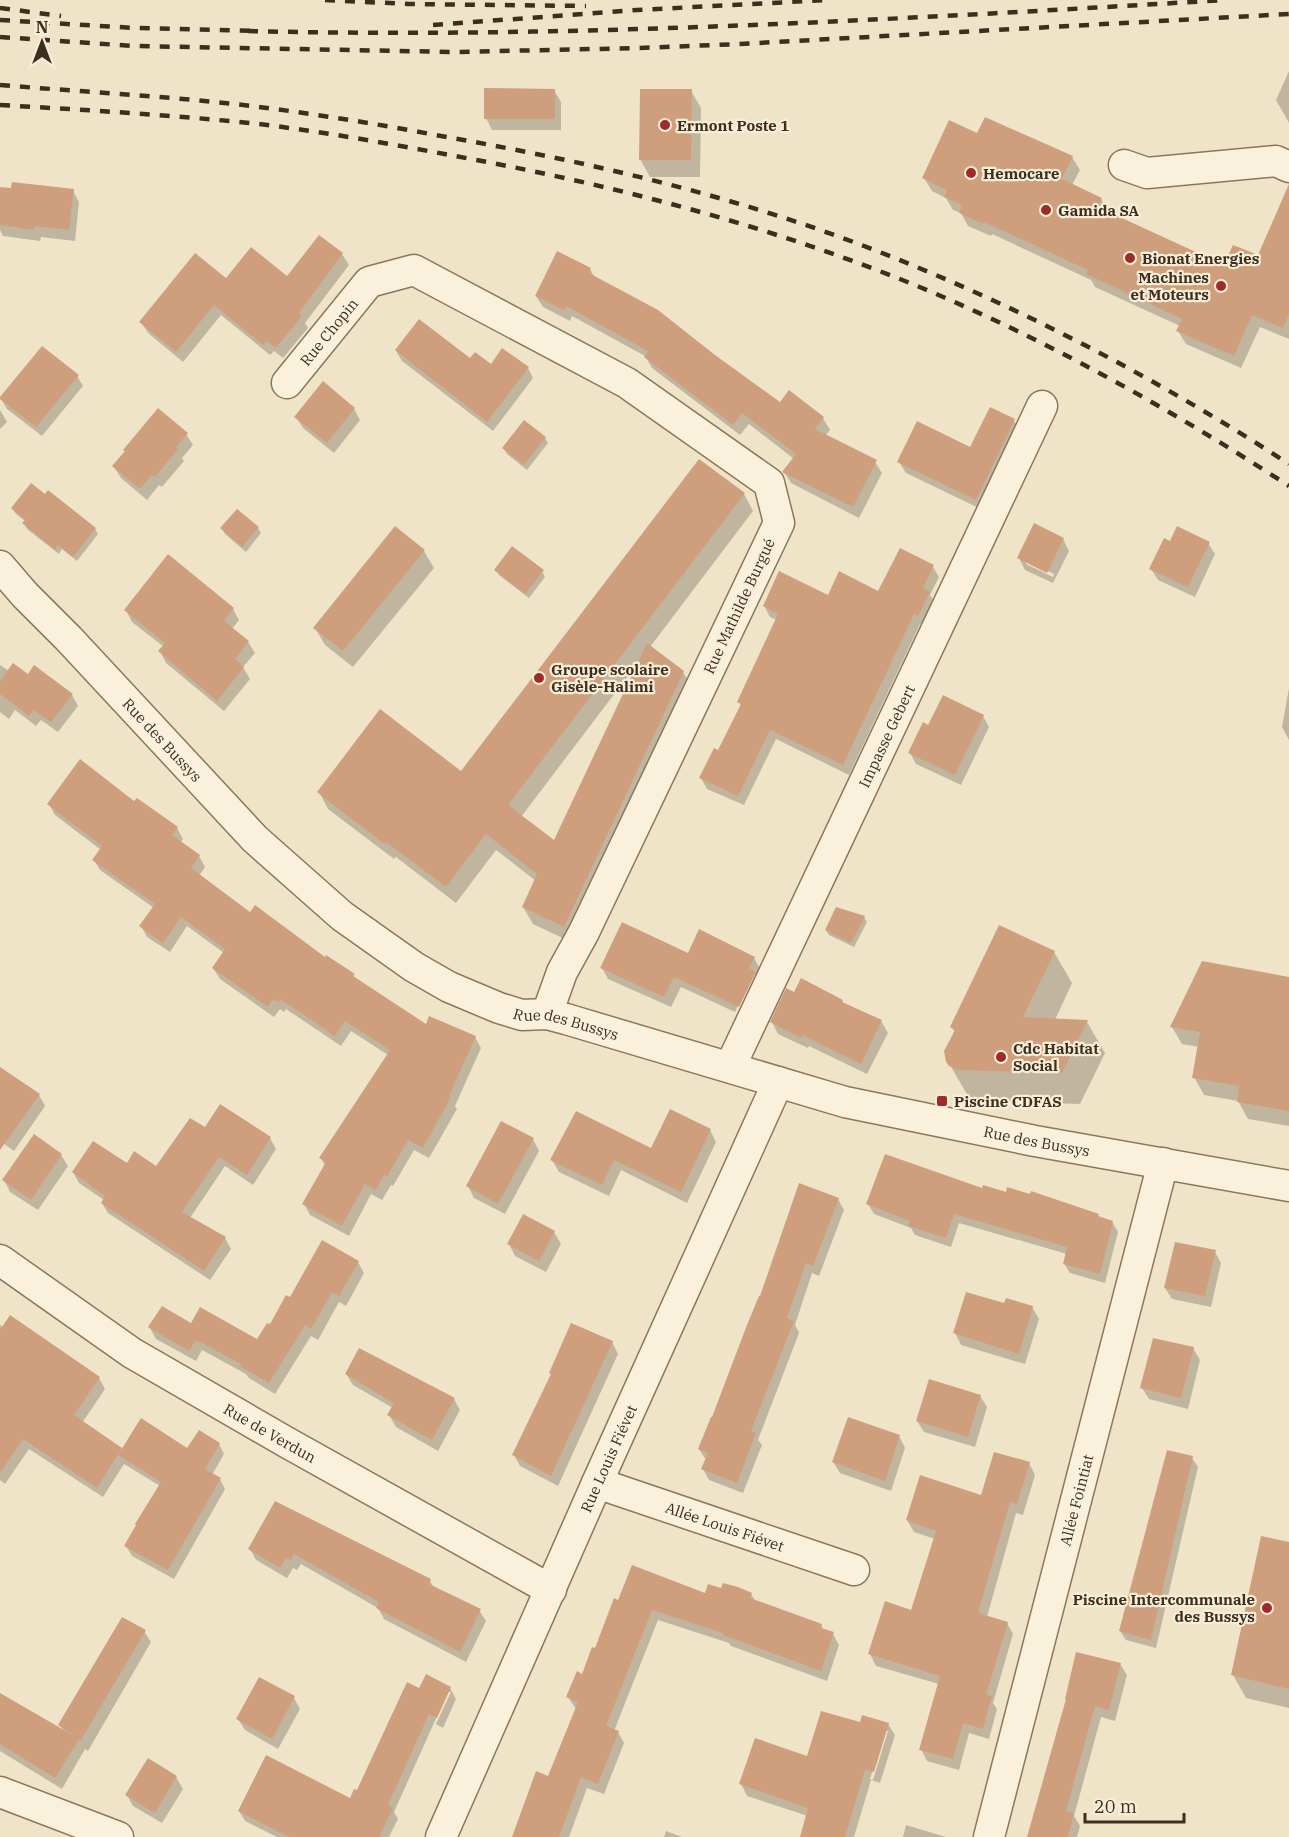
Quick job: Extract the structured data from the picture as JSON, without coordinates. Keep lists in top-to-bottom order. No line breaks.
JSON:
{"streets":{"street":["Rue Chopin","Rue Mathilde Burgué","Impasse Gebert","Rue des Bussys","Rue de Verdun","Rue Louis Fiévet","Allée Fointiat","Allée Louis Fiévet"]},"crossings":[["Rue Chopin","Rue Mathilde Burgué"],["Rue Mathilde Burgué","Rue des Bussys"],["Impasse Gebert","Rue des Bussys"],["Rue des Bussys","Rue Louis Fiévet"],["Rue des Bussys","Allée Fointiat"],["Rue de Verdun","Rue Louis Fiévet"],["Rue Louis Fiévet","Allée Louis Fiévet"]],"places":{"other":["Ermont Poste 1","Hemocare","Gamida SA","Bionat Energies","Machines et Moteurs","Groupe scolaire Gisèle-Halimi","Cdc Habitat Social","Piscine Intercommunale des Bussys"],"transit":["Piscine CDFAS"]},"scale_bar":"20 m","north":"top"}
